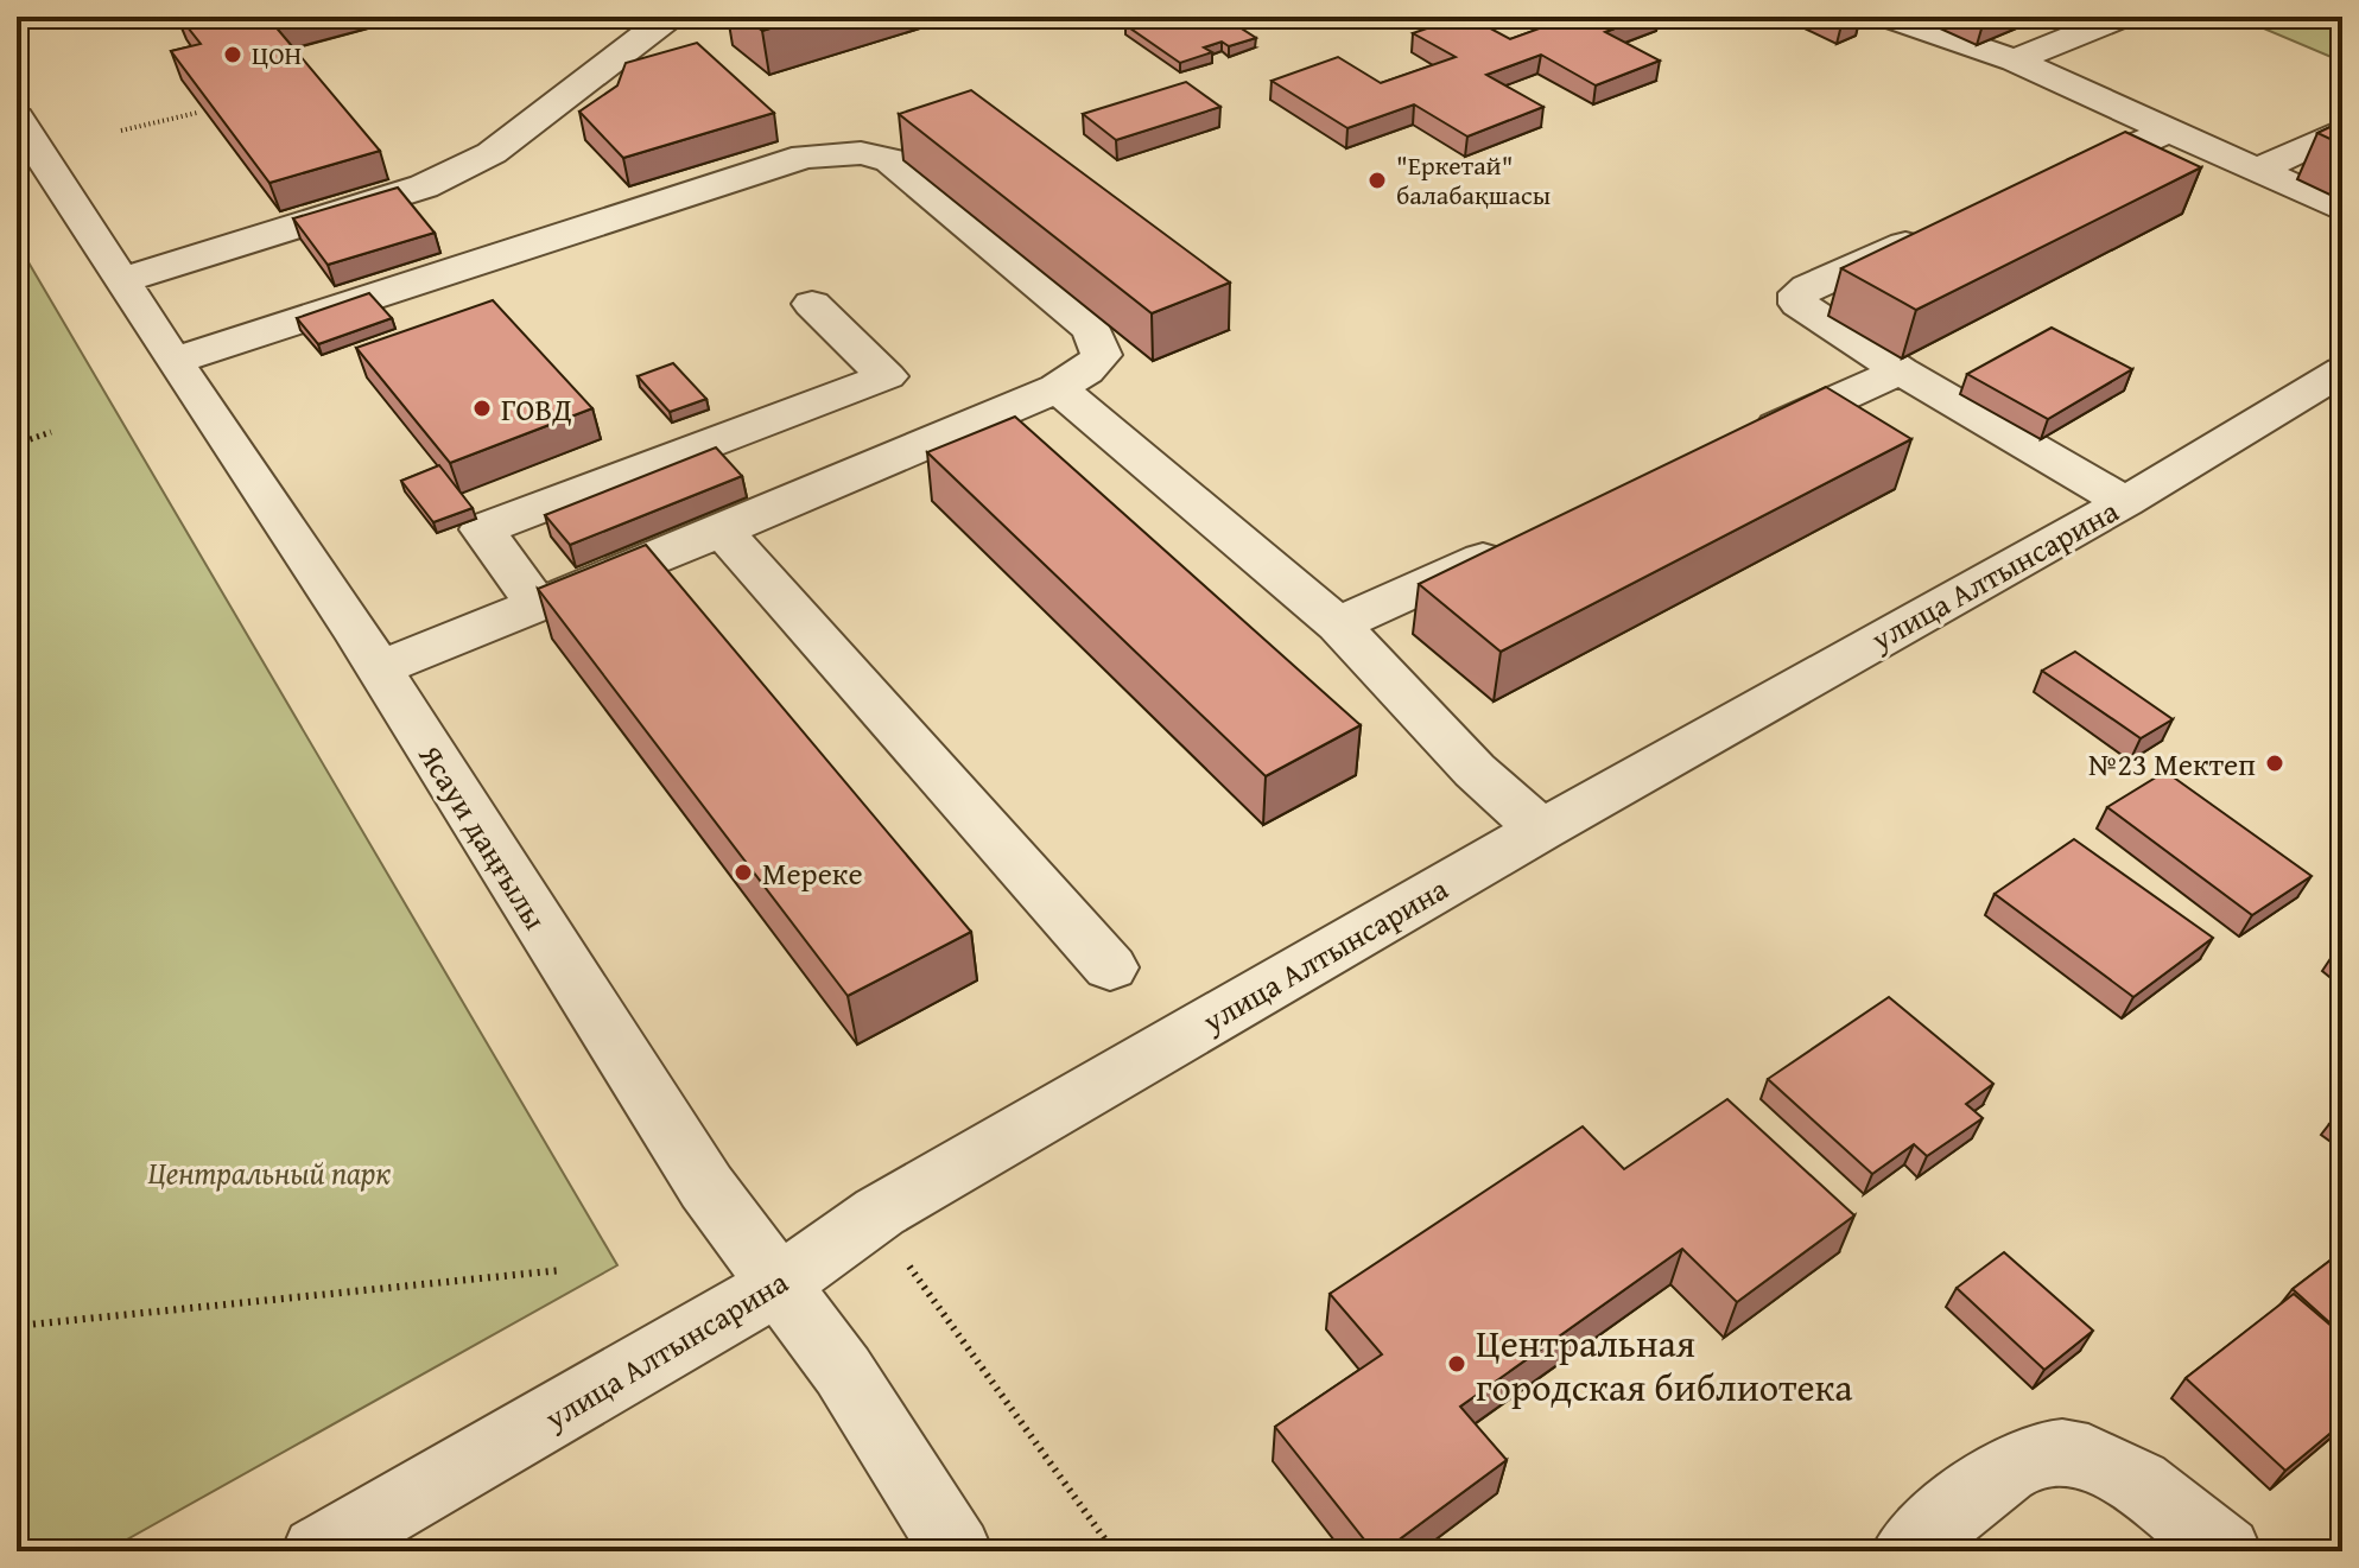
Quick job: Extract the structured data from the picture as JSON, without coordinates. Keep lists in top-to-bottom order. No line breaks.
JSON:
{"streets":{"street":["улица Алтынсарина","Ясауи даңғылы"]},"crossings":[["улица Алтынсарина","Ясауи даңғылы"]],"parks":["Центральный парк"],"places":["ЦОН","\"Еркетай\" балабақшасы","ГОВД","№23 Мектеп","Мереке","Центральная городская библиотека"]}
